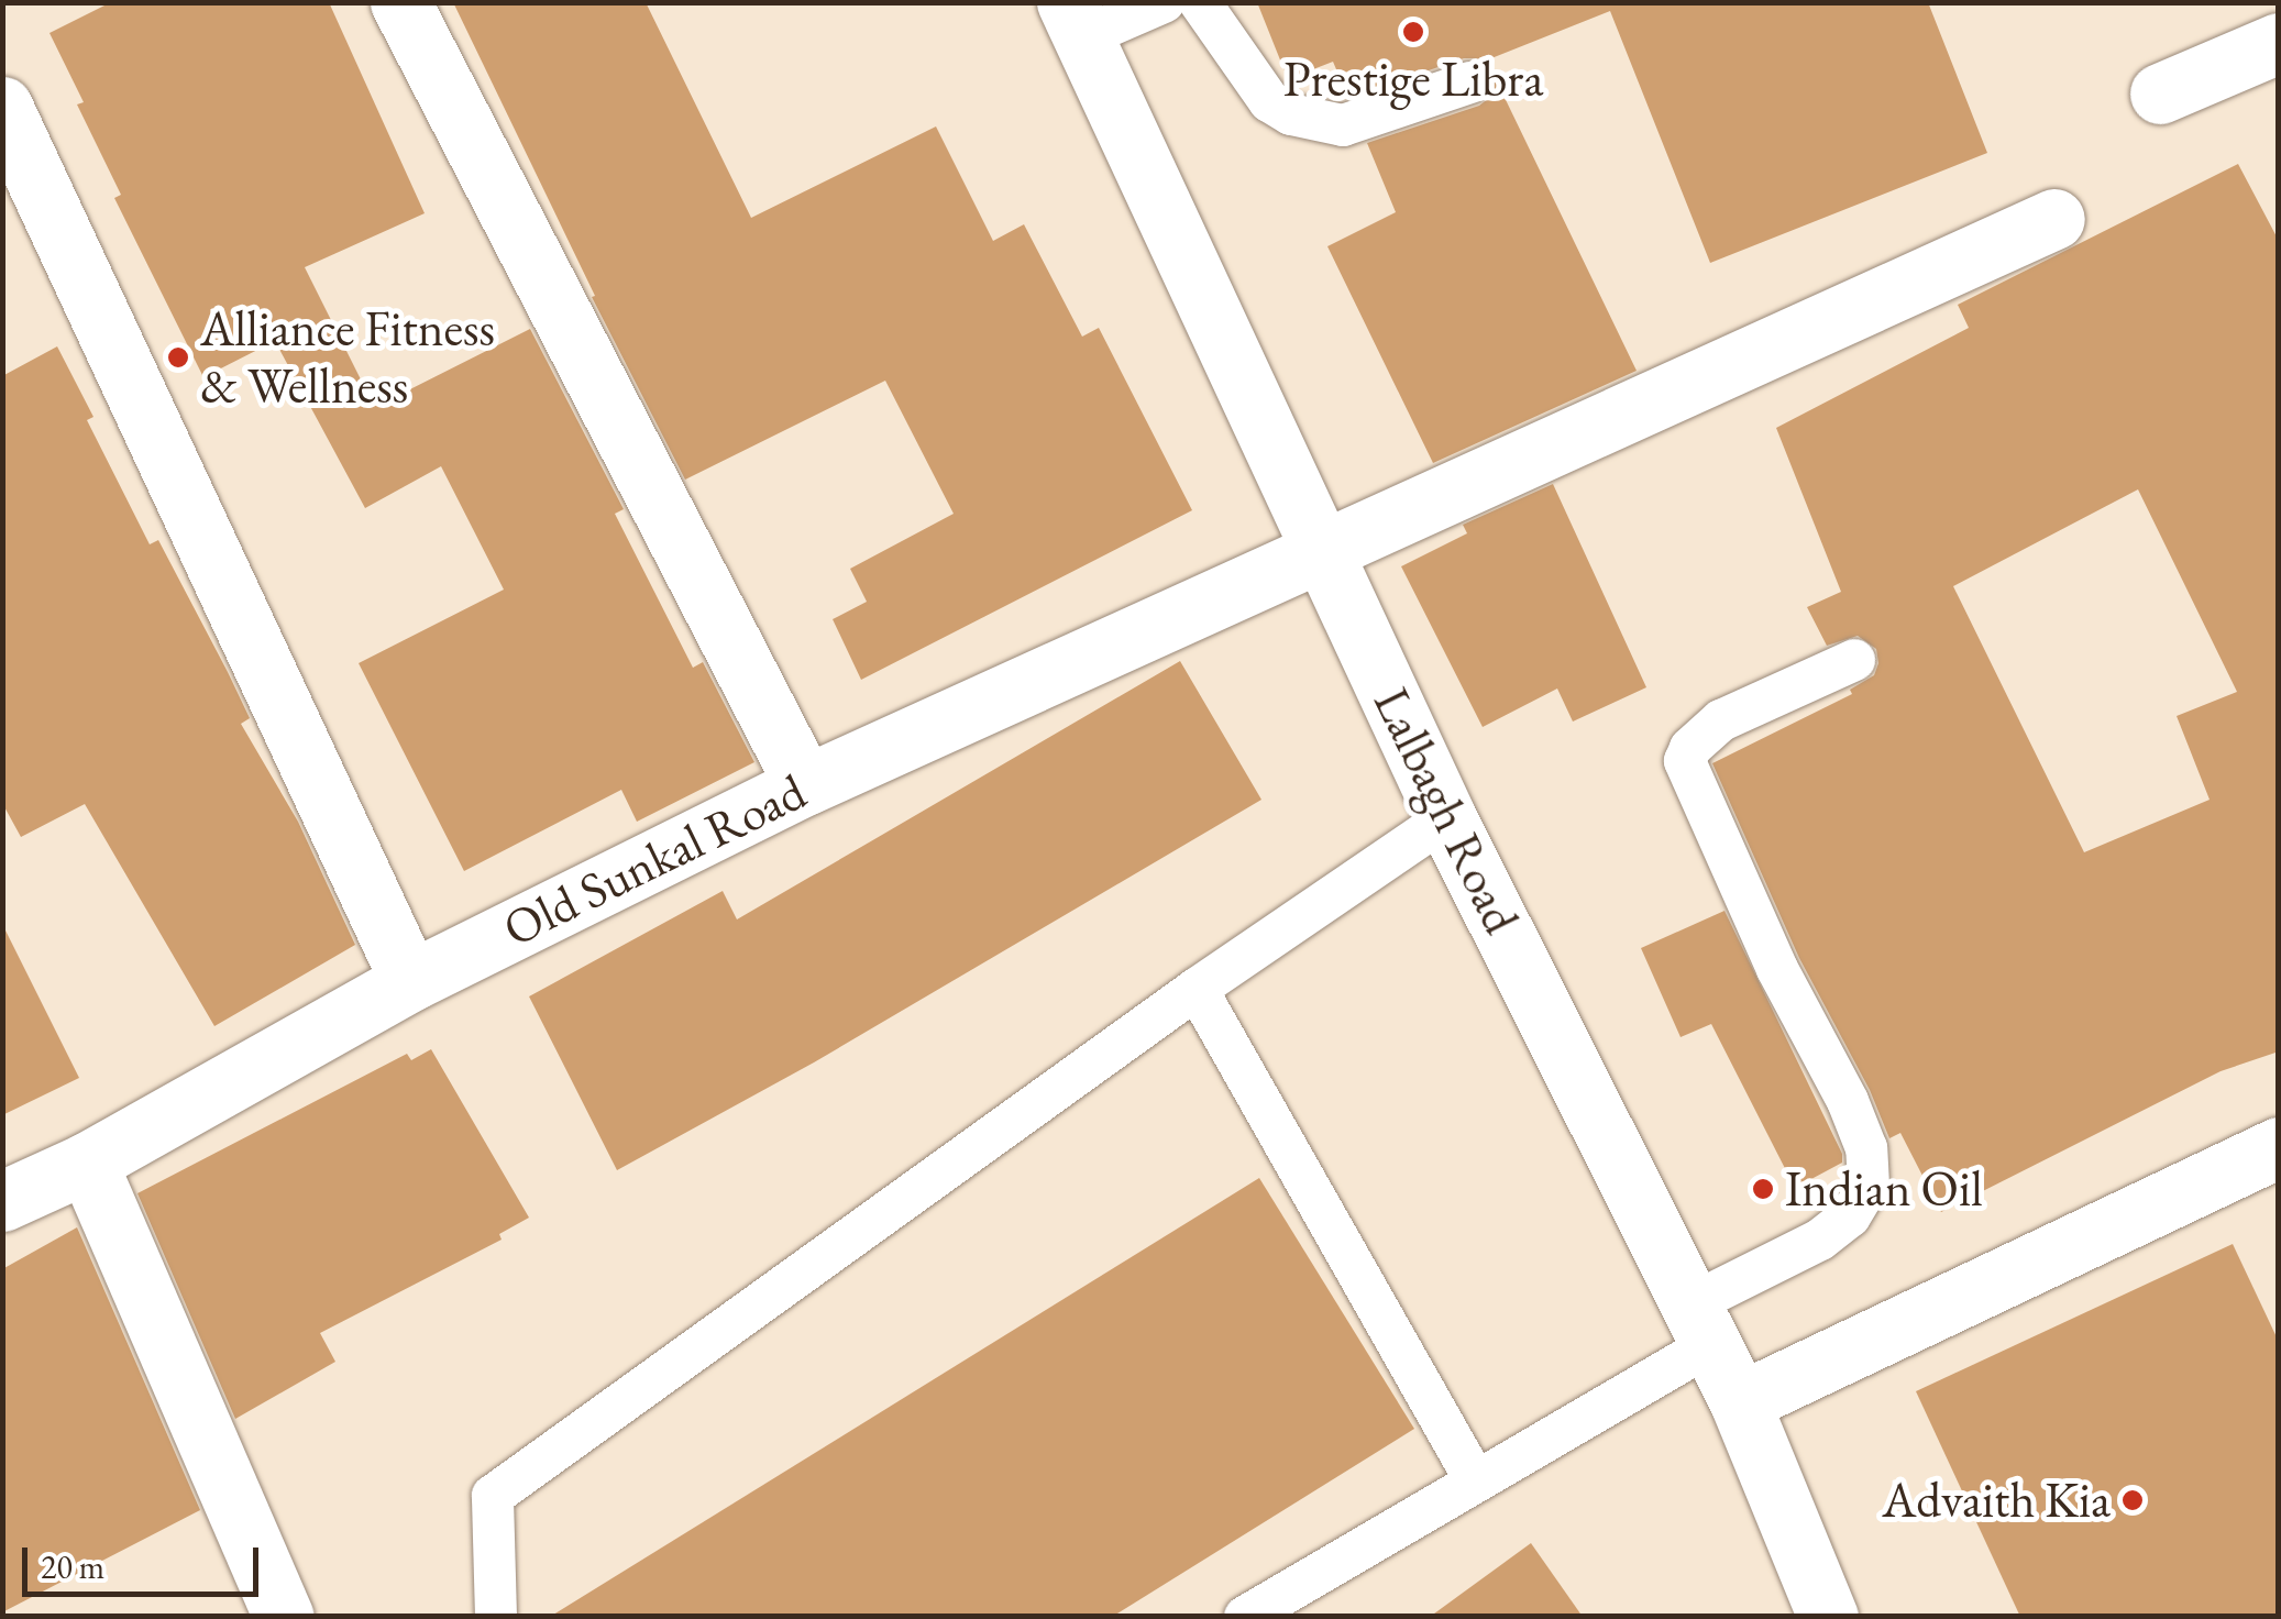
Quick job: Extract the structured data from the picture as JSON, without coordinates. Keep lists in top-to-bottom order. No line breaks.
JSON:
{"streets":{"street":["Lalbagh Road","Old Sunkal Road"]},"crossings":[["Lalbagh Road","Old Sunkal Road"]],"places":["Prestige Libra","Alliance Fitness & Wellness","Indian Oil","Advaith Kia"],"scale_bar":"20 m"}
